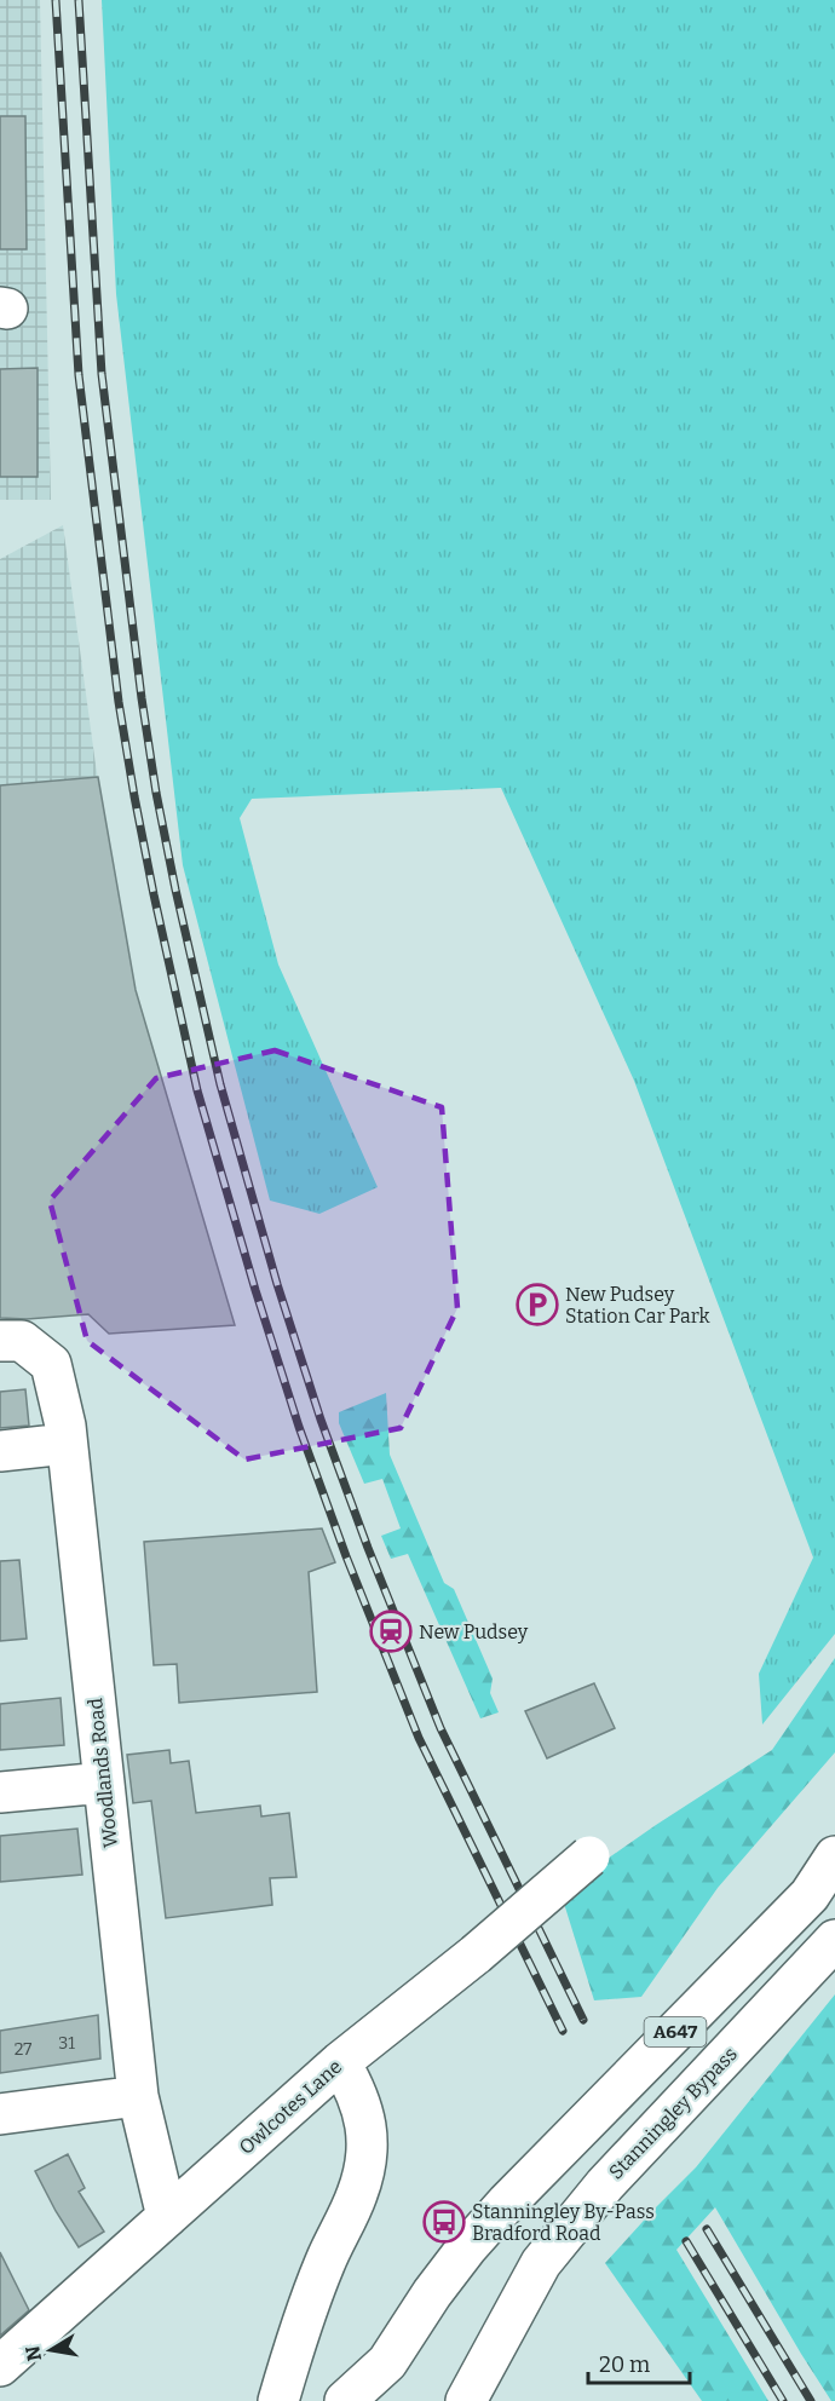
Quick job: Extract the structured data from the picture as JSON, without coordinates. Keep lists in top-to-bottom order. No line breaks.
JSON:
{"streets":{"main road":["Woodlands Road","A647","Owlcotes Lane","Stanningley Bypass"]},"crossings":[["Woodlands Road","Owlcotes Lane"],["A647","Stanningley Bypass"]],"places":{"parking":["New Pudsey Station Car Park"],"station":["New Pudsey"],"bus stop":["Stanningley By-Pass Bradford Road"]},"house_numbers":["31","27"],"scale_bar":"20 m","north":"left"}
